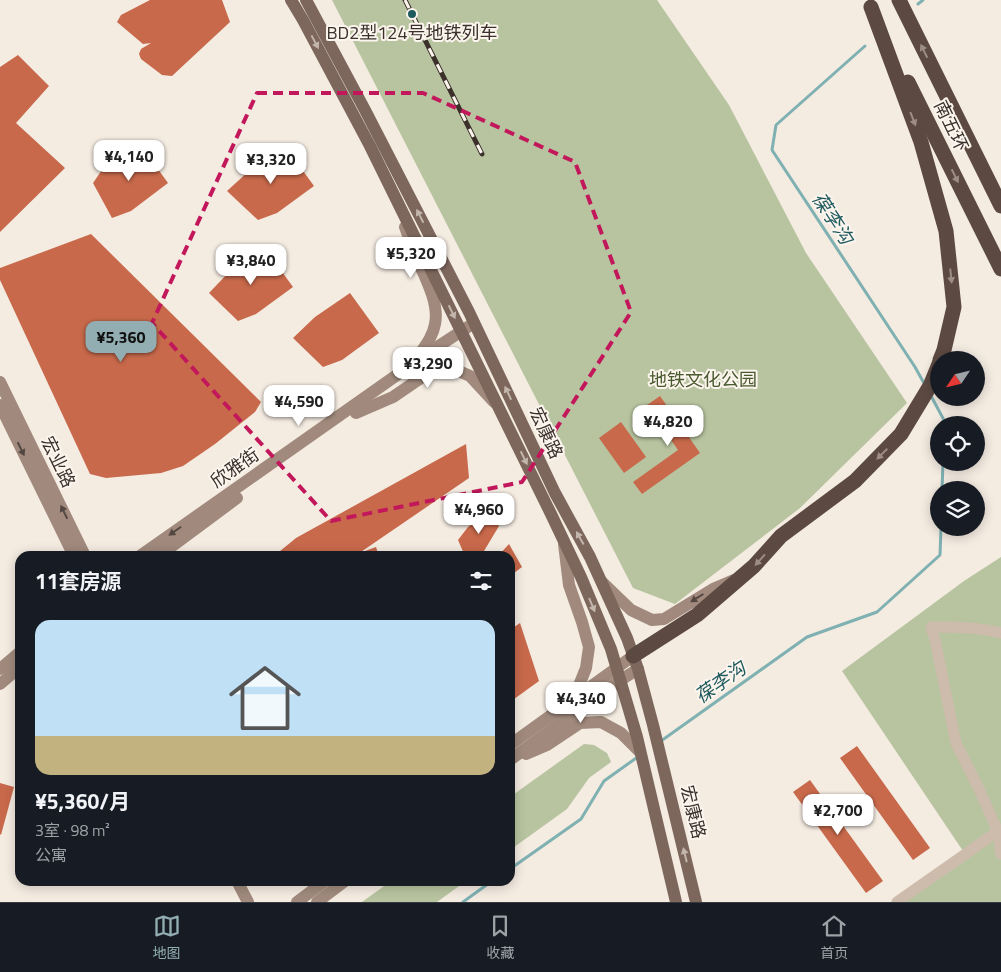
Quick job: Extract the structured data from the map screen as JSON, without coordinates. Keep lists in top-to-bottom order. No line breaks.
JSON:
{"streets":{"highway":["南五环"],"main road":["宏康路"],"street":["宏业路","欣雅街"]},"crossings":[["宏康路","欣雅街"]],"water":["葆李沟"],"parks":["地铁文化公园"],"places":["BD2型124号地铁列车"],"north":"bottom left","page":{"price":["¥4,140","¥3,320","¥5,320","¥3,840","¥5,360","¥3,290","¥4,590","¥4,820","¥4,960","¥4,340","¥2,700"],"heading":"11套房源","list":[{"name":"¥5,360/月","note":"3室 · 98 m² · 公寓"}],"tabs":["地图","收藏","首页"]}}
